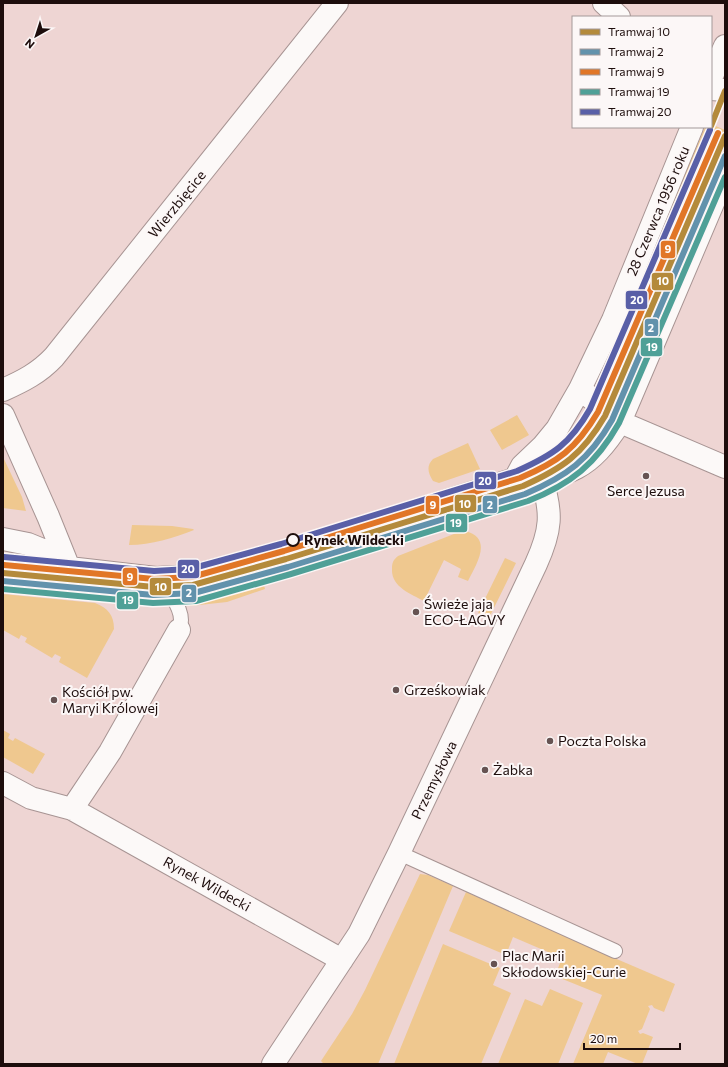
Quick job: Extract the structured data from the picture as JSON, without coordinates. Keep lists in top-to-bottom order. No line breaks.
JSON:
{"streets":{"street":["Wierzbięcice","28 Czerwca 1956 roku","Przemysłowa","Rynek Wildecki"]},"crossings":[["Przemysłowa","Rynek Wildecki"]],"places":["Serce Jezusa","Rynek Wildecki","Świeże jaja ECO-ŁAGVY","Grześkowiak","Kościół pw. Maryi Królowej","Poczta Polska","Żabka","Plac Marii Skłodowskiej-Curie"],"lines":["tram line 10","tram line 20","tram line 9","tram line 2","tram line 19"],"legend":["Tramwaj 10","Tramwaj 2","Tramwaj 9","Tramwaj 19","Tramwaj 20"],"scale_bar":"20 m","north":"bottom left"}
